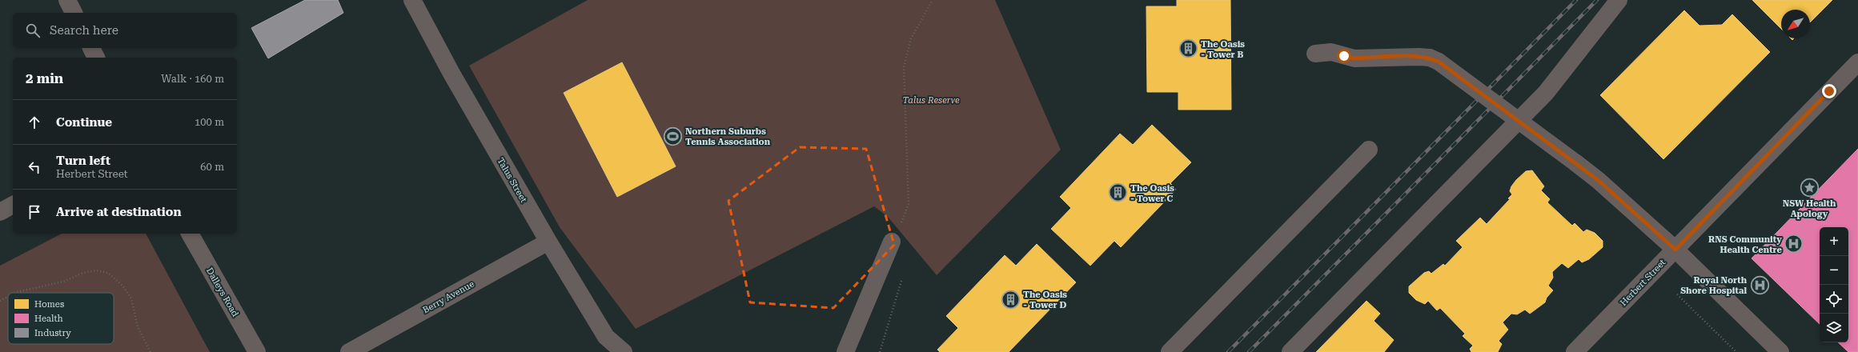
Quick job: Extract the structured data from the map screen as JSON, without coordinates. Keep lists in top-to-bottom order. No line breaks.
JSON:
{"streets":{"street":["Talus Street","Herbert Street","Dalleys Road","Berry Avenue"]},"crossings":[["Talus Street","Berry Avenue"]],"parks":["Talus Reserve"],"places":{"building":["The Oasis - Tower B","The Oasis - Tower C","The Oasis - Tower D"],"sports":["Northern Suburbs Tennis Association"],"place":["NSW Health Apology"],"hospital":["RNS Community Health Centre","Royal North Shore Hospital"]},"legend":["Homes","Health","Industry"],"north":"bottom left","page":{"search":"Search here","heading":["2 min","Walk · 160 m"],"list":[["Continue","100 m"],["Turn left","Herbert Street","60 m"],"Arrive at destination"],"map_buttons":["+","−"]}}
